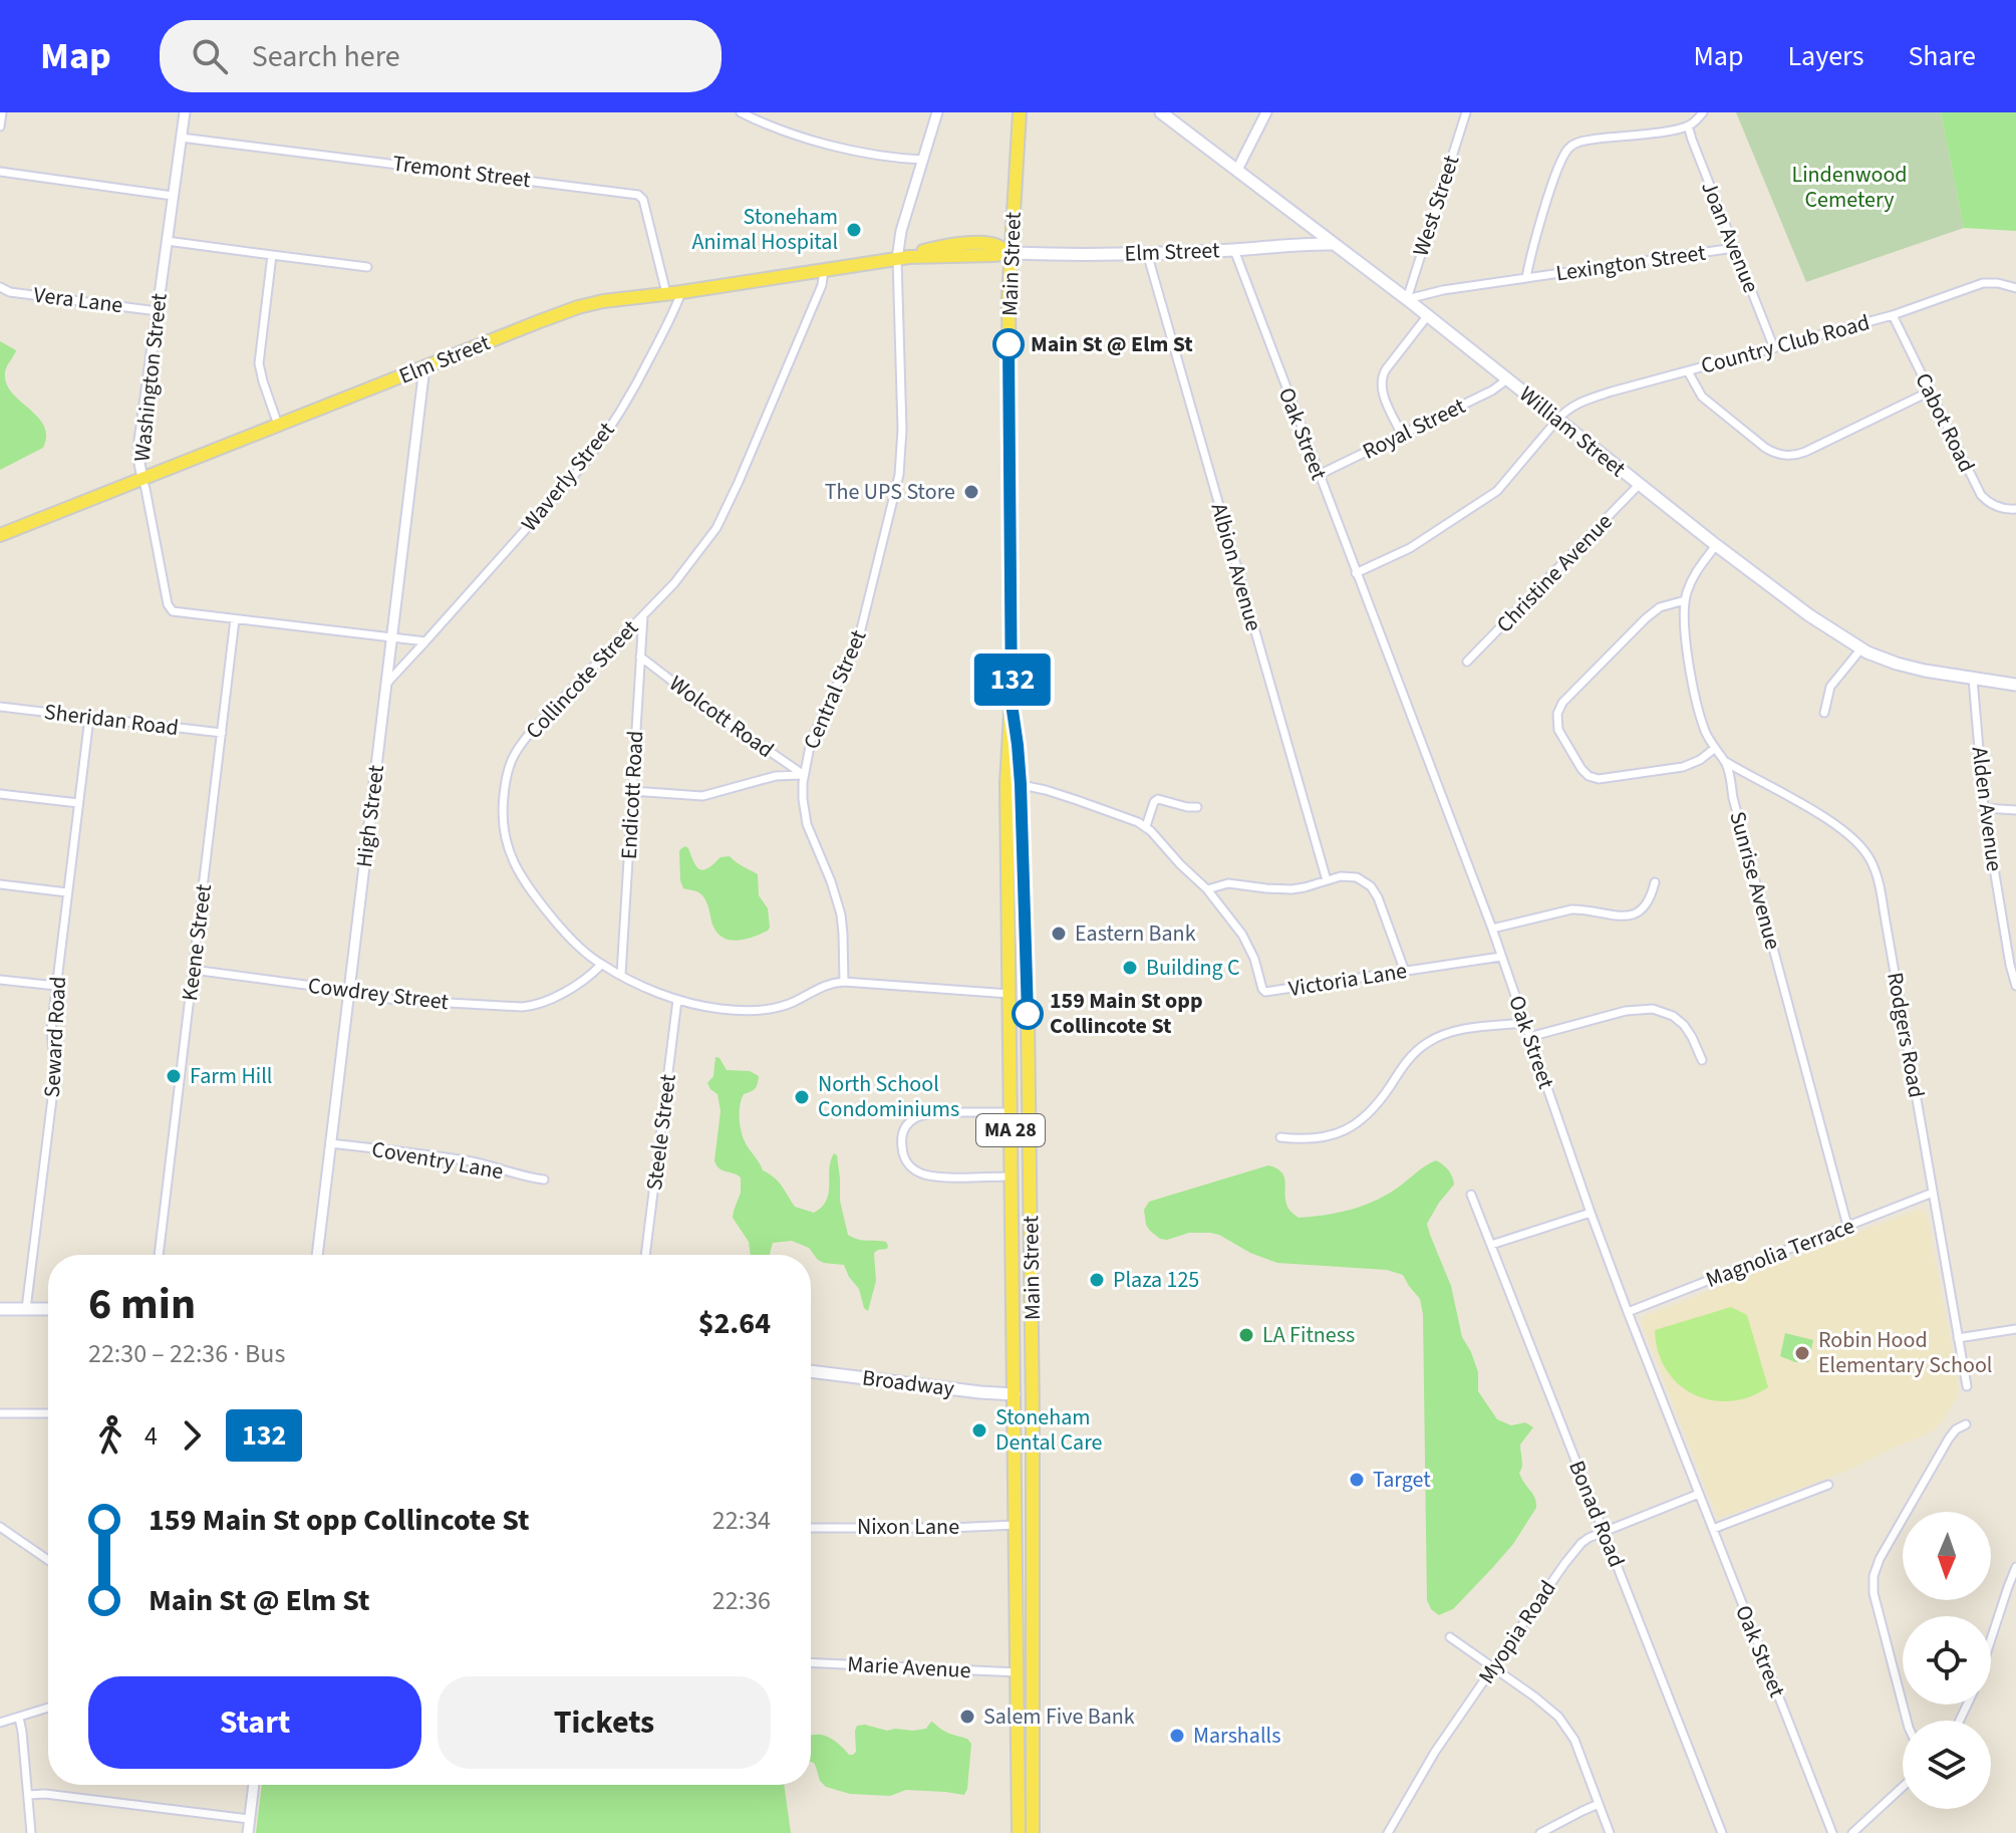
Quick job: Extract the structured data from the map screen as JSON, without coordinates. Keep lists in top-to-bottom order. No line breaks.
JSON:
{"streets":{"main road":["Elm Street","Main Street","William Street","MA 28","Broadway"],"street":["Tremont Street","West Street","Joan Avenue","Lexington Street","Vera Lane","Country Club Road","Washington Street","Cabot Road","Royal Street","Oak Street","Waverly Street","Albion Avenue","Christine Avenue","Collincote Street","Central Street","Wolcott Road","Sheridan Road","Endicott Road","Alden Avenue","High Street","Sunrise Avenue","Keene Street","Victoria Lane","Cowdrey Street","Rodgers Road","Seward Road","Steele Street","Coventry Lane","Magnolia Terrace","Bonad Road","Nixon Lane","Myopia Road","Marie Avenue"]},"crossings":[["Tremont Street","Elm Street"],["Tremont Street","Washington Street"],["West Street","Lexington Street"],["West Street","William Street"],["Joan Avenue","Lexington Street"],["Joan Avenue","Country Club Road"],["Elm Street","Main Street"],["Elm Street","Washington Street"],["Elm Street","William Street"],["Elm Street","Oak Street"],["Elm Street","Waverly Street"],["Elm Street","Albion Avenue"],["Elm Street","Collincote Street"],["Elm Street","Central Street"],["Elm Street","High Street"],["Lexington Street","William Street"],["Main Street","Collincote Street"],["Main Street","Broadway"],["Main Street","Nixon Lane"],["Main Street","Marie Avenue"],["Vera Lane","Washington Street"],["Country Club Road","Cabot Road"],["Country Club Road","William Street"],["Country Club Road","Oak Street"],["Washington Street","High Street"],["Washington Street","Keene Street"],["Royal Street","William Street"],["Royal Street","Oak Street"],["William Street","Christine Avenue"],["William Street","Alden Avenue"],["William Street","Sunrise Avenue"],["Oak Street","Victoria Lane"],["Oak Street","Magnolia Terrace"],["Oak Street","Myopia Road"],["Waverly Street","High Street"],["Collincote Street","Central Street"],["Collincote Street","Endicott Road"],["Collincote Street","Cowdrey Street"],["Collincote Street","Steele Street"],["Central Street","Wolcott Road"],["Wolcott Road","Endicott Road"],["Sheridan Road","Keene Street"],["Sheridan Road","Seward Road"],["High Street","Cowdrey Street"],["High Street","Coventry Lane"],["Sunrise Avenue","Rodgers Road"],["Sunrise Avenue","Magnolia Terrace"],["Keene Street","Cowdrey Street"],["Rodgers Road","Magnolia Terrace"],["Bonad Road","Myopia Road"]],"parks":["Lindenwood Cemetery"],"places":["Stoneham Animal Hospital","Main St @ Elm St","The UPS Store","Eastern Bank","Building C","159 Main St opp Collincote St","Farm Hill","North School Condominiums","Plaza 125","LA Fitness","Robin Hood Elementary School","Stoneham Dental Care","Target","Salem Five Bank","Marshalls"],"lines":["bus line 132"],"north":"bottom","page":{"header":"Map","search":"Search here","nav":["Map","Layers","Share"],"on_map":"132","heading":["6 min","22:30 – 22:36 · Bus","$2.64"],"legs":["4","132"],"list":[{"name":"159 Main St opp Collincote St","value":"22:34"},{"name":"Main St @ Elm St","value":"22:36"}],"buttons":["Start","Tickets"]}}
